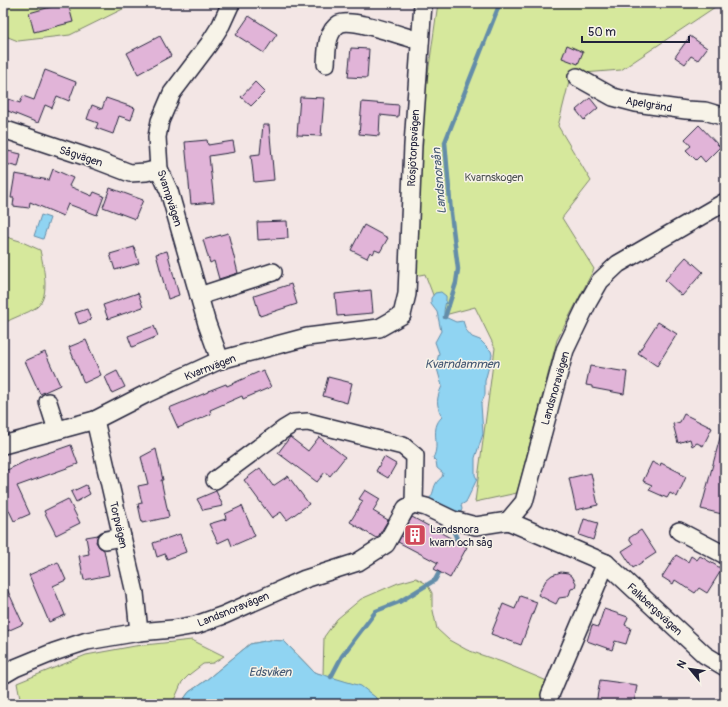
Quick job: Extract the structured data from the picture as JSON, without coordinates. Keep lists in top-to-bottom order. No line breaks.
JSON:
{"streets":{"street":["Apelgränd","Rösjötorpsvägen","Sågvägen","Svampvägen","Kvarnvägen","Landsnoravägen","Torpvägen","Falkbergsvägen"]},"crossings":[["Rösjötorpsvägen","Kvarnvägen"],["Sågvägen","Svampvägen"],["Svampvägen","Kvarnvägen"],["Kvarnvägen","Torpvägen"],["Landsnoravägen","Torpvägen"],["Landsnoravägen","Falkbergsvägen"]],"water":["Landsnoraån","Kvarndammen","Edsviken"],"parks":["Kvarnskogen"],"places":{"building":["Landsnora kvarn och såg"]},"scale_bar":"50 m","north":"top left"}
